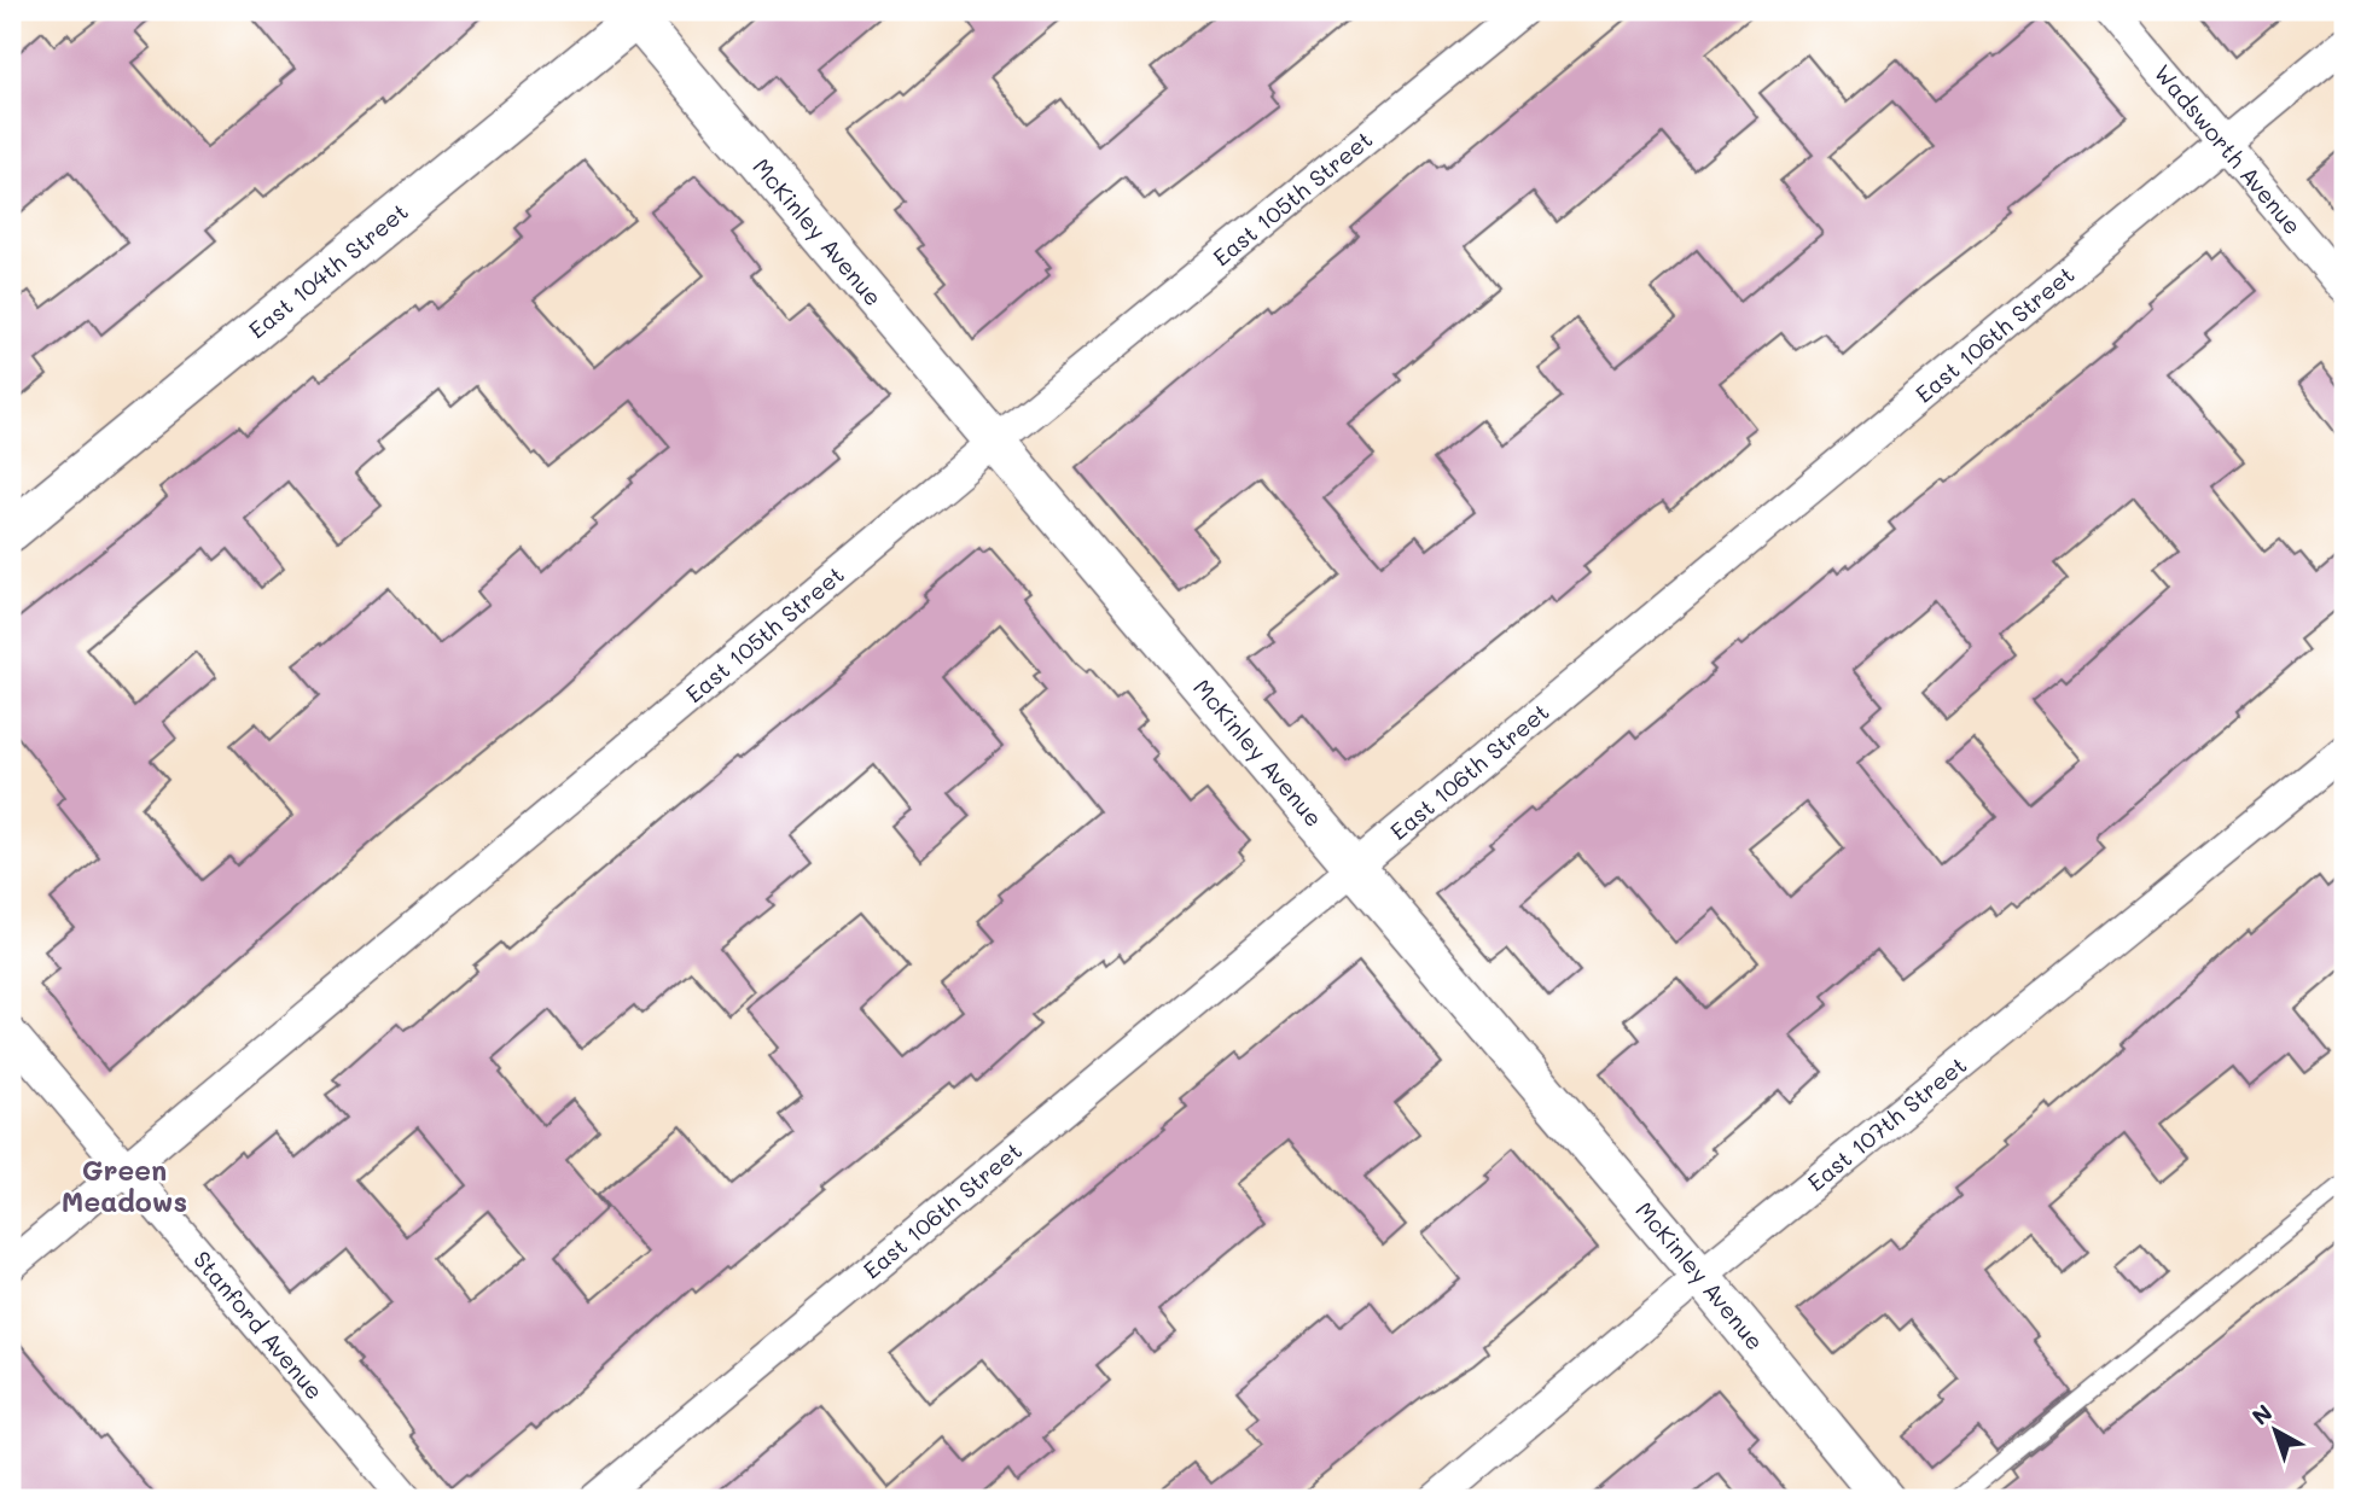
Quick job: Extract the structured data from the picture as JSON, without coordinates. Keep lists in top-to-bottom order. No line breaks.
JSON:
{"streets":{"street":["Wadsworth Avenue","East 105th Street","McKinley Avenue","East 104th Street","East 106th Street","East 107th Street","Stanford Avenue"]},"crossings":[["Wadsworth Avenue","East 106th Street"],["East 105th Street","McKinley Avenue"],["East 105th Street","Stanford Avenue"],["McKinley Avenue","East 104th Street"],["McKinley Avenue","East 106th Street"],["McKinley Avenue","East 107th Street"]],"districts":["Green Meadows"],"north":"top left"}
